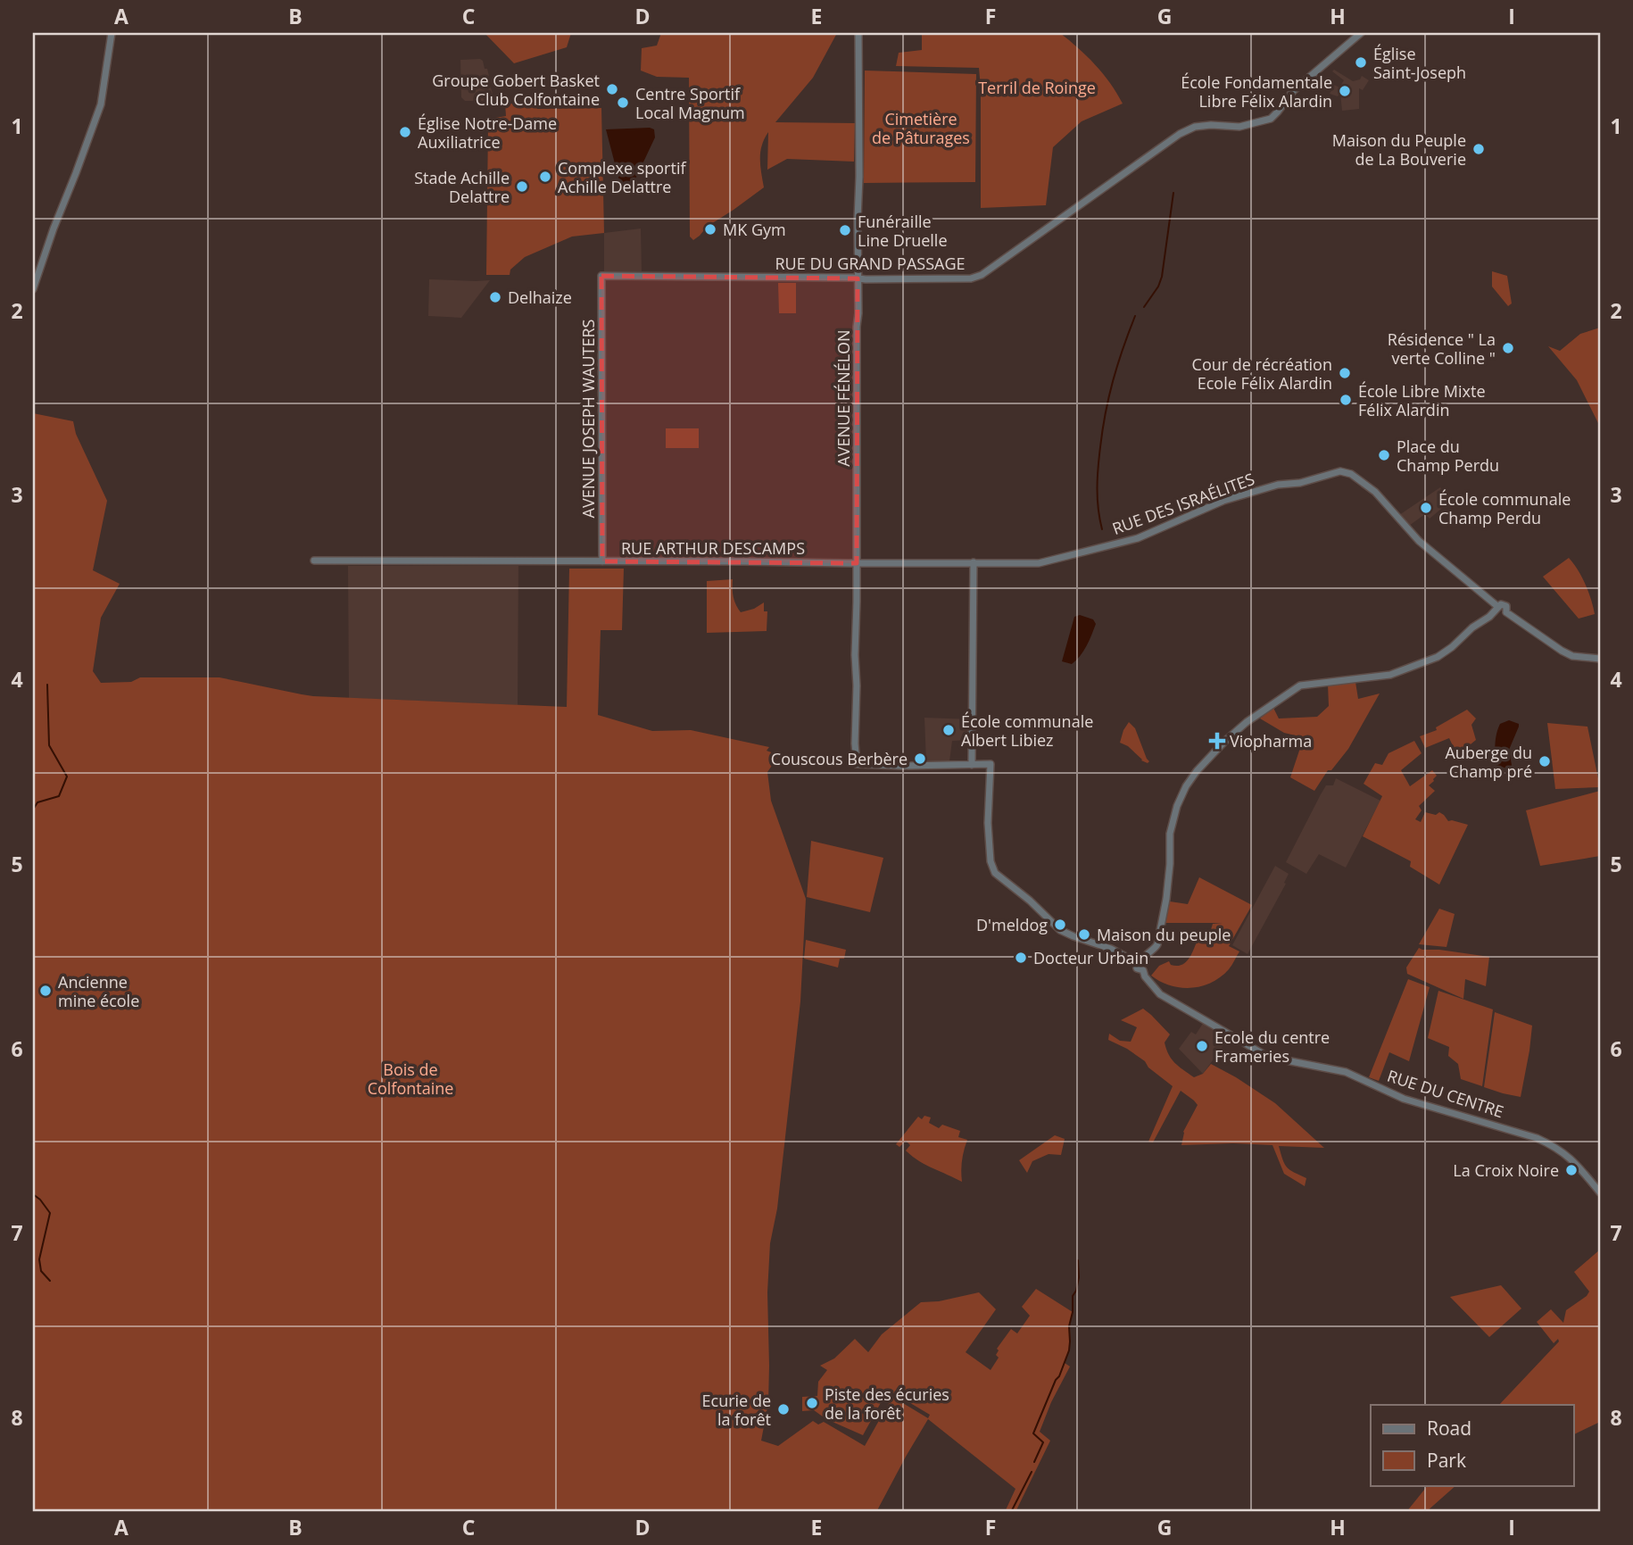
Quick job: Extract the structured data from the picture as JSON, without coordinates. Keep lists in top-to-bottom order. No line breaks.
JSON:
{"streets":{"street":["RUE DU GRAND PASSAGE","AVENUE FÉNÉLON","AVENUE JOSEPH WAUTERS","RUE DES ISRAÉLITES","RUE ARTHUR DESCAMPS","RUE DU CENTRE"]},"crossings":[["RUE DU GRAND PASSAGE","AVENUE FÉNÉLON"],["RUE DU GRAND PASSAGE","AVENUE JOSEPH WAUTERS"],["AVENUE FÉNÉLON","RUE ARTHUR DESCAMPS"],["AVENUE JOSEPH WAUTERS","RUE ARTHUR DESCAMPS"],["RUE DES ISRAÉLITES","RUE ARTHUR DESCAMPS"]],"parks":["Terril de Roinge","Cimetière de Pâturages","Bois de Colfontaine"],"places":{"other":["Église Saint-Joseph","Groupe Gobert Basket Club Colfontaine","École Fondamentale Libre Félix Alardin","Centre Sportif Local Magnum","Église Notre-Dame Auxiliatrice","Maison du Peuple de La Bouverie","Complexe sportif Achille Delattre","Stade Achille Delattre","MK Gym","Funéraille Line Druelle","Delhaize","Résidence \" La verte Colline \"","Cour de récréation Ecole Félix Alardin","École Libre Mixte Félix Alardin","Place du Champ Perdu","École communale Champ Perdu","École communale Albert Libiez","Couscous Berbère","Auberge du Champ pré","D'meldog","Maison du peuple","Docteur Urbain","Ancienne mine école","Ecole du centre Frameries","La Croix Noire","Piste des écuries de la forêt","Ecurie de la forêt"],"health":["Viopharma"]},"legend":["Road","Park"],"grid":{"columns":["A","B","C","D","E","F","G","H","I"],"rows":["1","2","3","4","5","6","7","8"]}}
